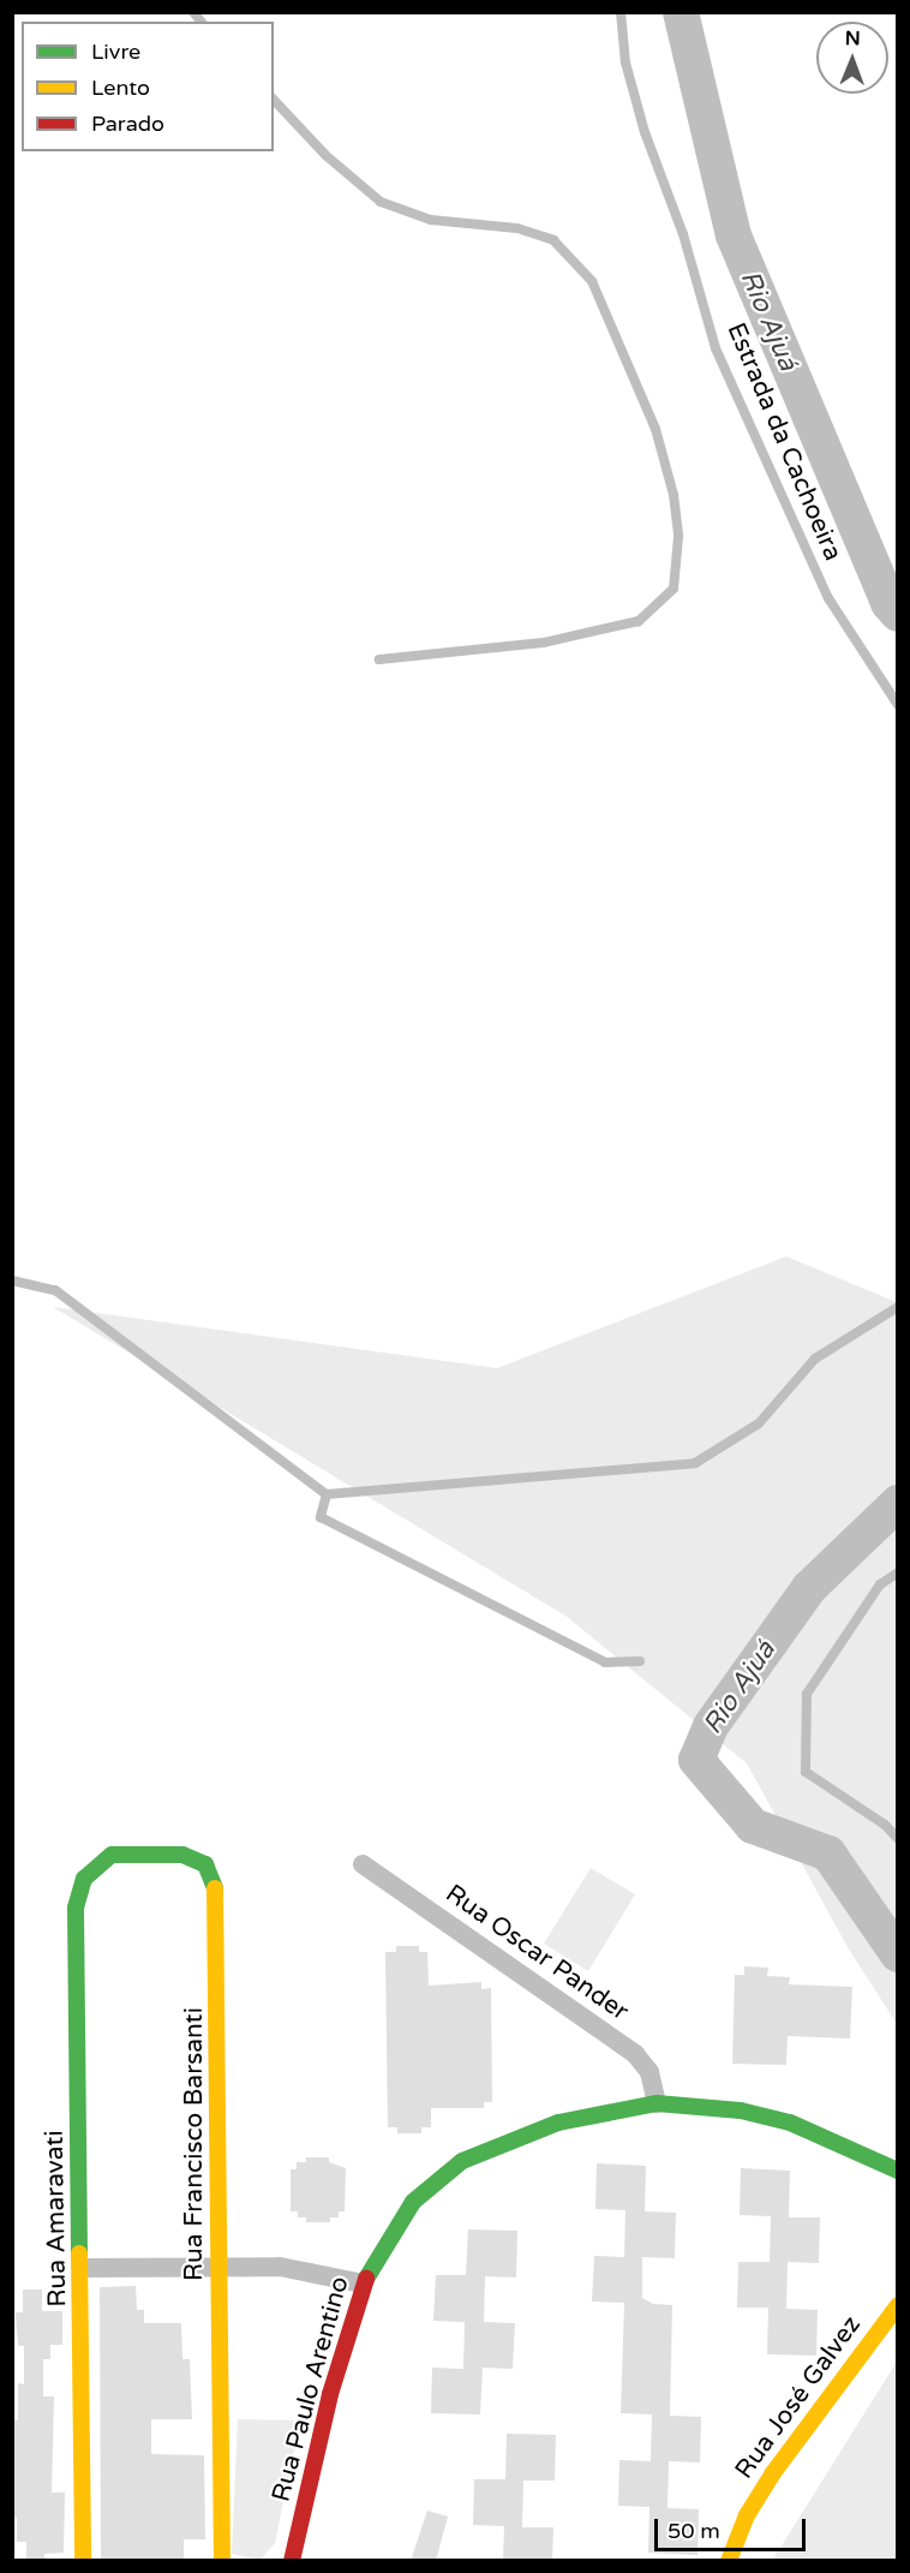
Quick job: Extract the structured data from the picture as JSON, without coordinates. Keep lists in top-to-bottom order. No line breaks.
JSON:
{"streets":{"street":["Rua Oscar Pander","Rua Francisco Barsanti","Rua Amaravati","Rua Paulo Arentino","Rua José Galvez"],"lane":["Estrada da Cachoeira"]},"crossings":[["Rua Oscar Pander","Rua Paulo Arentino"],["Rua Francisco Barsanti","Rua Amaravati"]],"water":["Rio Ajuá"],"legend":["Livre","Lento","Parado"],"scale_bar":"50 m","north":"top"}
